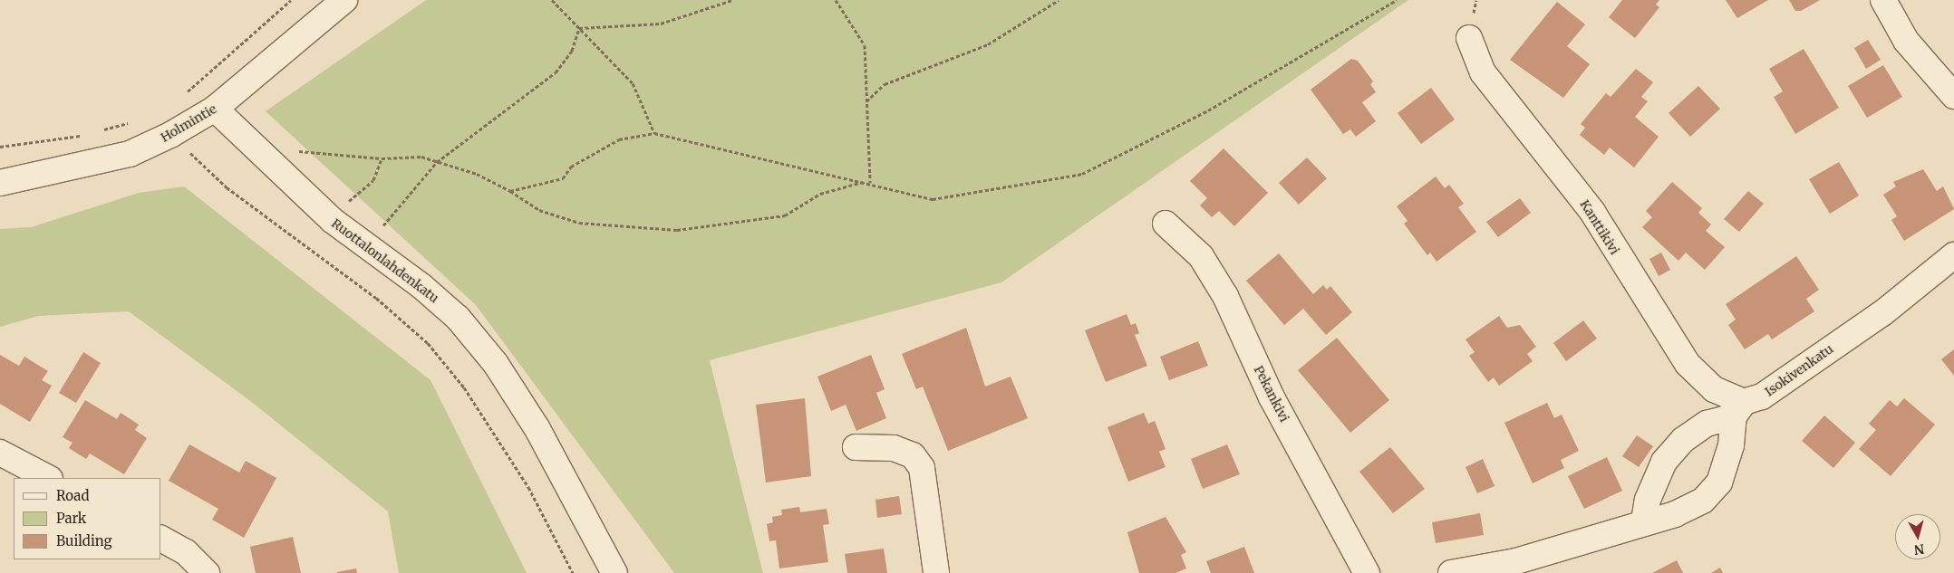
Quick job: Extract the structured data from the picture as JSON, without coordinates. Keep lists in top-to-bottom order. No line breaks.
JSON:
{"streets":{"street":["Holmintie","Kanttikivi","Ruottalonlahdenkatu","Isokivenkatu","Pekankivi"]},"crossings":[["Holmintie","Ruottalonlahdenkatu"],["Kanttikivi","Isokivenkatu"]],"legend":["Road","Park","Building"],"north":"bottom"}
